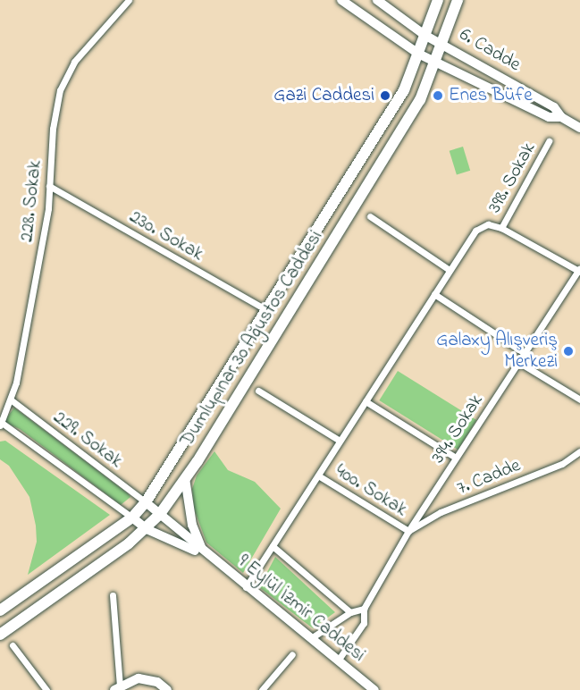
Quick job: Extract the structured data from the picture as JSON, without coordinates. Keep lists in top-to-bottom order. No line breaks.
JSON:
{"streets":{"main road":["6. Cadde","Dumlupınar 30 Ağustos Caddesi","9 Eylül İzmir Caddesi"],"street":["398. Sokak","228. Sokak","230. Sokak","394. Sokak","229. Sokak","7. Cadde","400. Sokak"]},"crossings":[["6. Cadde","Dumlupınar 30 Ağustos Caddesi"],["228. Sokak","230. Sokak"],["228. Sokak","229. Sokak"],["230. Sokak","Dumlupınar 30 Ağustos Caddesi"],["Dumlupınar 30 Ağustos Caddesi","229. Sokak"],["Dumlupınar 30 Ağustos Caddesi","9 Eylül İzmir Caddesi"],["394. Sokak","7. Cadde"],["394. Sokak","400. Sokak"],["394. Sokak","9 Eylül İzmir Caddesi"],["229. Sokak","9 Eylül İzmir Caddesi"],["7. Cadde","400. Sokak"]],"places":["Gazi Caddesi","Enes Büfe","Galaxy Alışveriş Merkezi"]}
